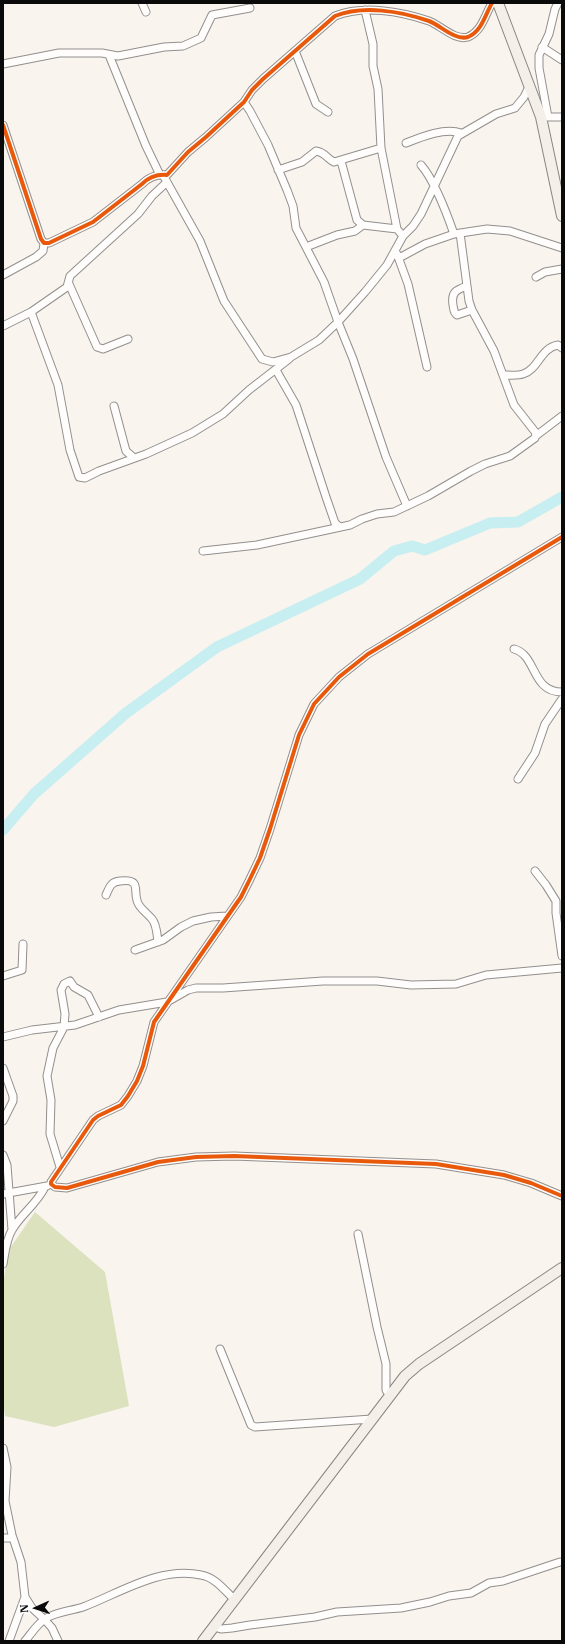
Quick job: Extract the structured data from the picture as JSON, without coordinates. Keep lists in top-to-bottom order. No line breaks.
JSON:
{"north":"left"}
